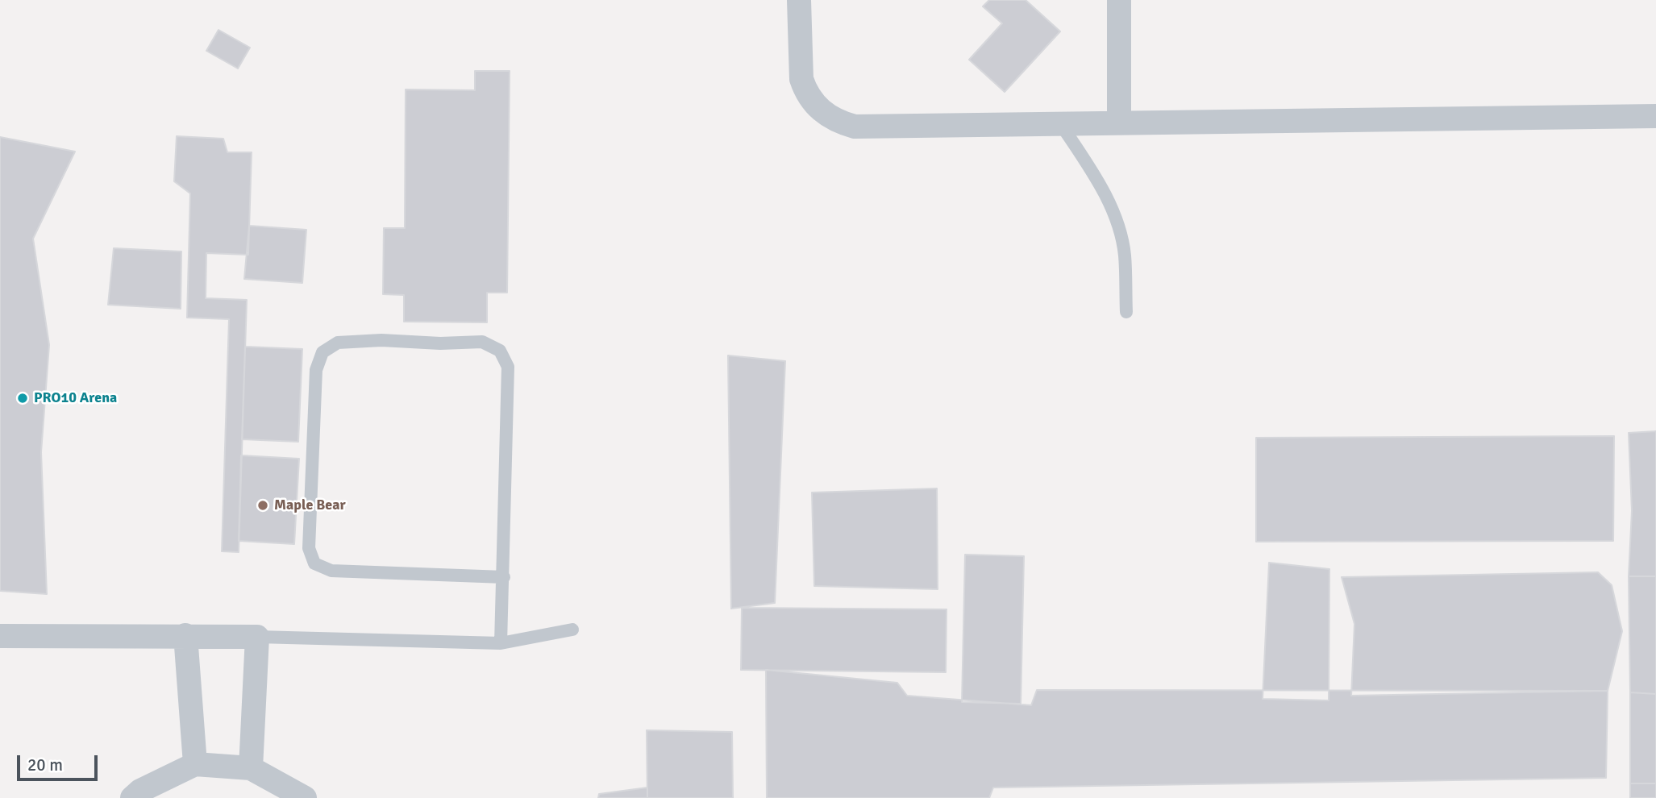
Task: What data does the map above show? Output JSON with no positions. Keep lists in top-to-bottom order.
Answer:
{
  "places": ["PRO10 Arena", "Maple Bear"],
  "scale_bar": "20 m"
}
